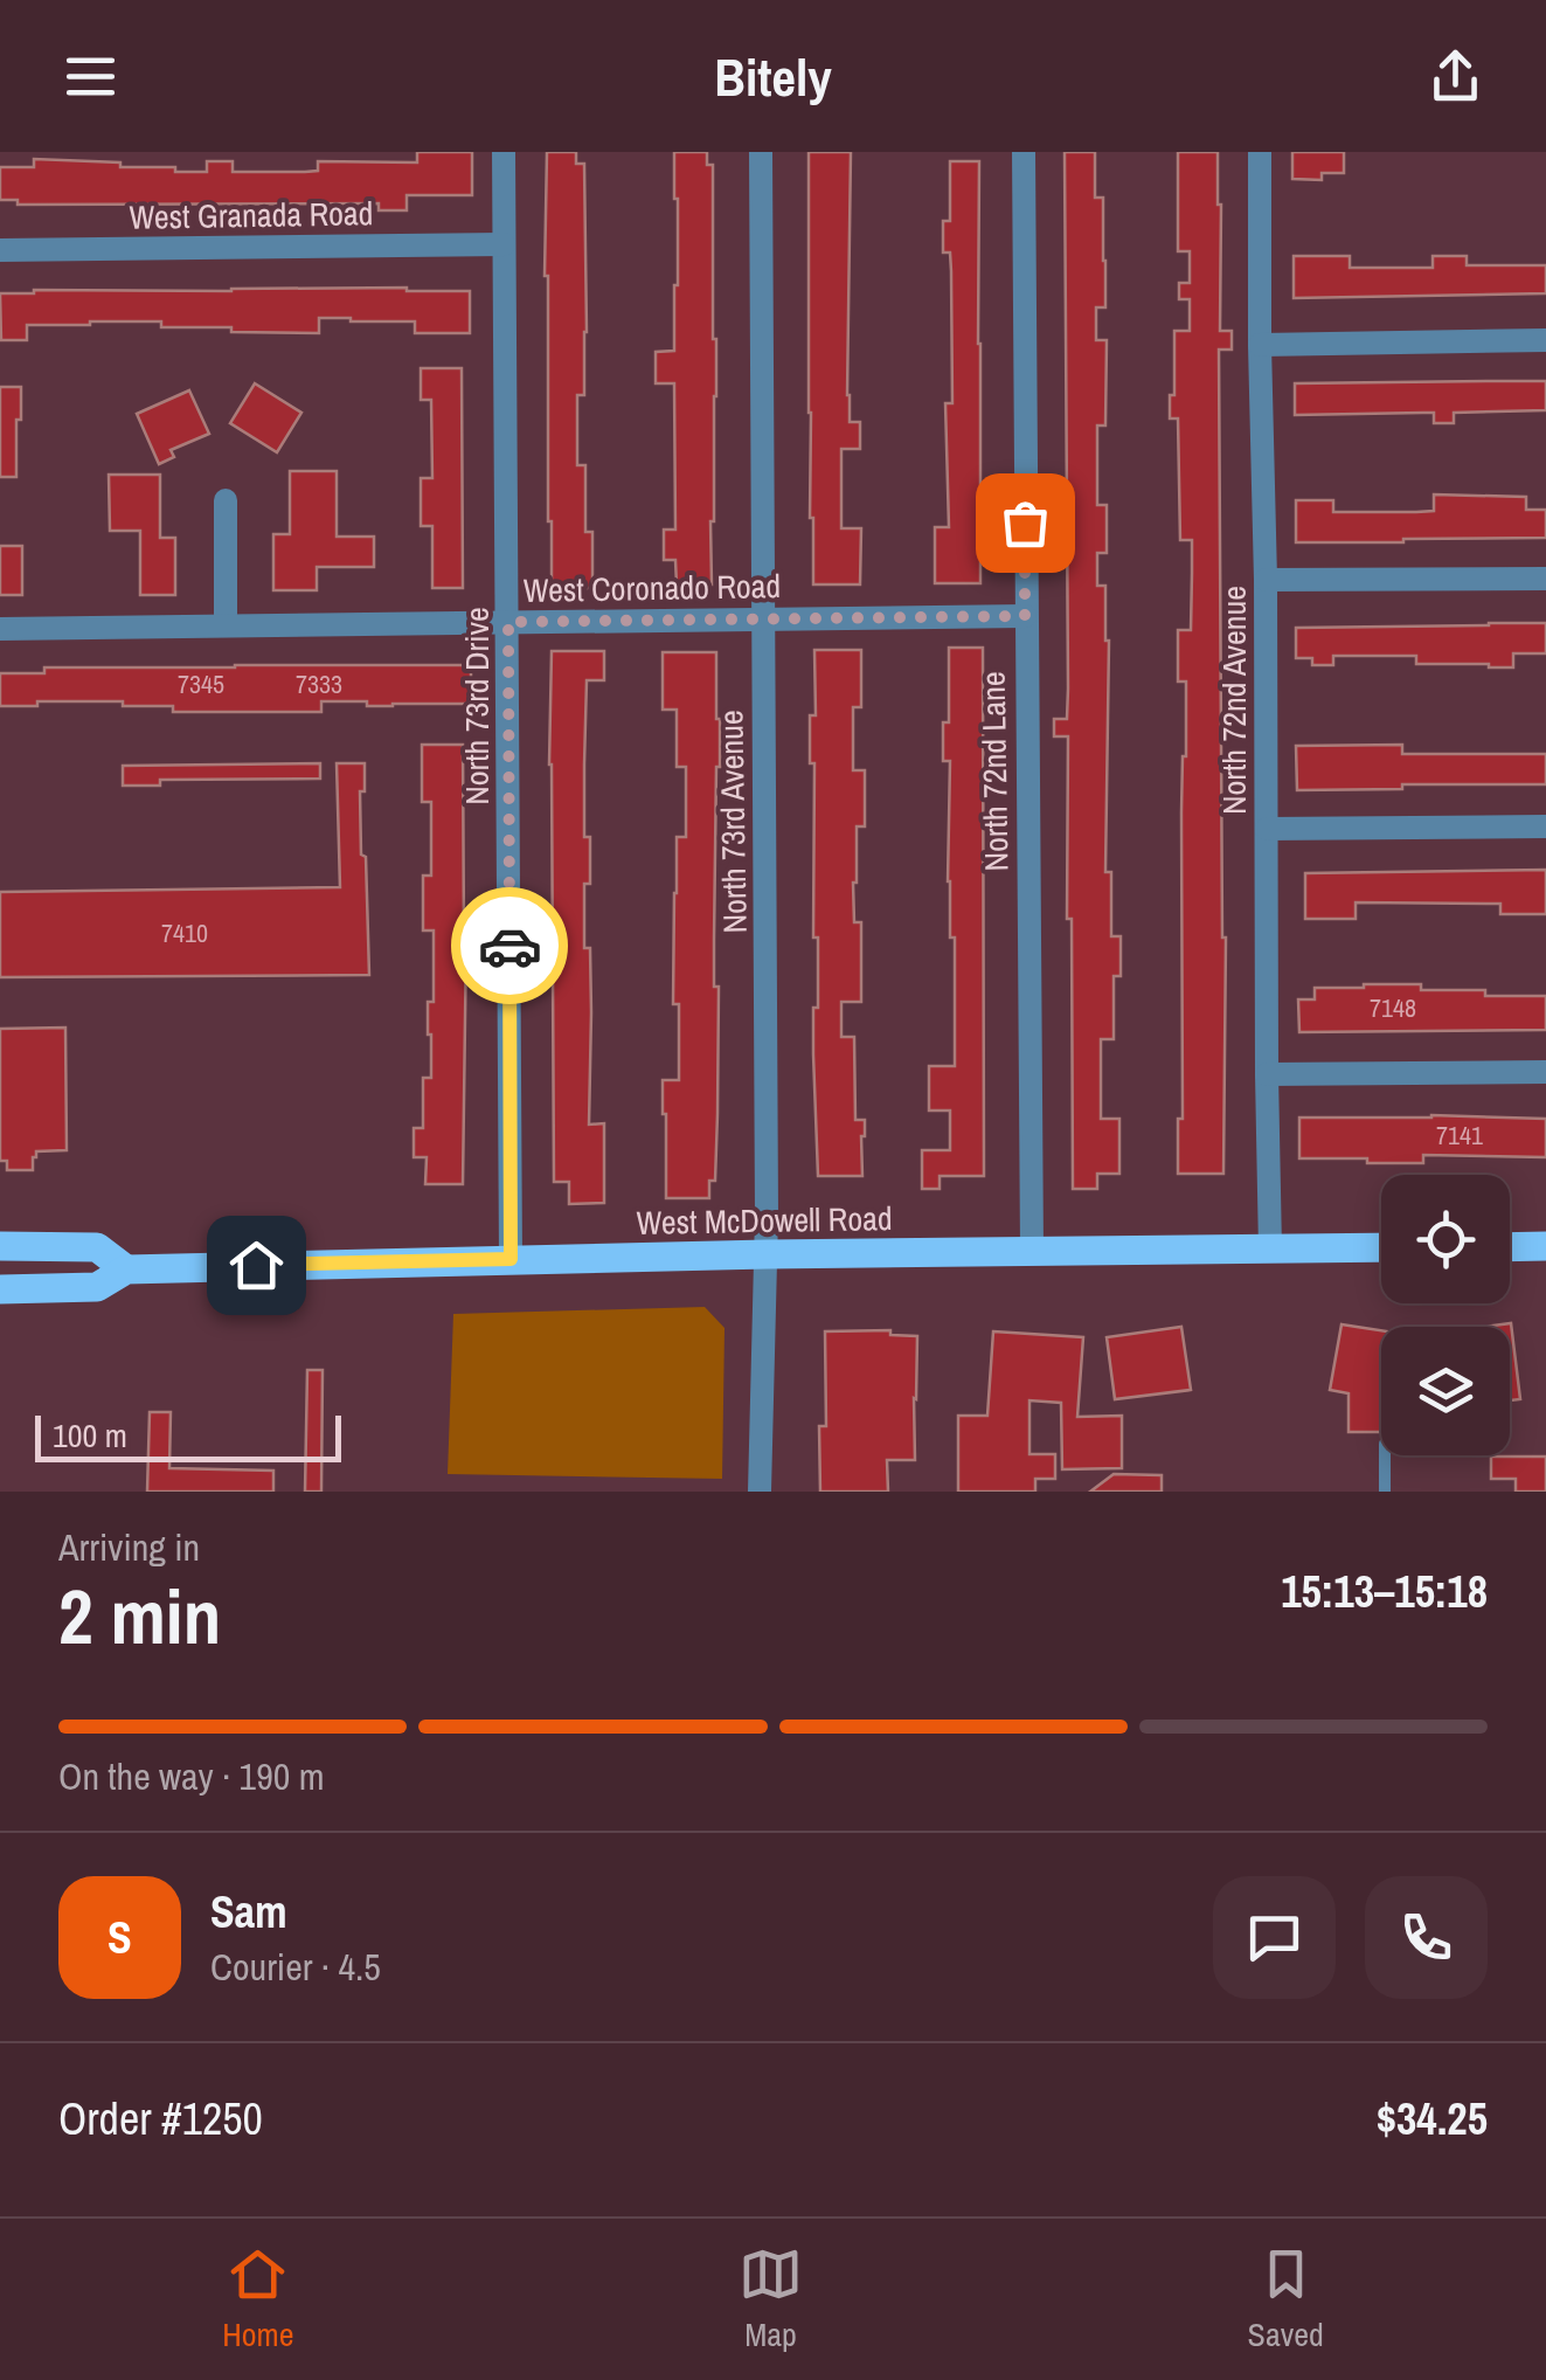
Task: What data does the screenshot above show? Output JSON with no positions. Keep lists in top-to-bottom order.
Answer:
{
  "streets": {
    "main road": ["West McDowell Road"],
    "street": [
      "West Granada Road",
      "West Coronado Road",
      "North 72nd Avenue",
      "North 73rd Drive",
      "North 72nd Lane",
      "North 73rd Avenue"
    ]
  },
  "crossings": [
    ["West Granada Road", "North 73rd Drive"],
    ["West Coronado Road", "North 73rd Drive"],
    ["West Coronado Road", "North 72nd Lane"],
    ["West Coronado Road", "North 73rd Avenue"],
    ["North 72nd Avenue", "West McDowell Road"],
    ["North 73rd Drive", "West McDowell Road"],
    ["North 72nd Lane", "West McDowell Road"],
    ["North 73rd Avenue", "West McDowell Road"]
  ],
  "house_numbers": [
    "7345",
    "7333",
    "7410",
    "7148",
    "7141"
  ],
  "scale_bar": "100 m",
  "page": {
    "header": "Bitely",
    "scale": "100 m",
    "heading": ["2 min", "Arriving in", "15:13–15:18"],
    "panel": [
      "Sam",
      "Courier · 4.5",
      "Order #1250",
      "$34.25"
    ],
    "bar": "On the way · 190 m",
    "round": "S",
    "tabs": ["Home", "Map", "Saved"]
  }
}
